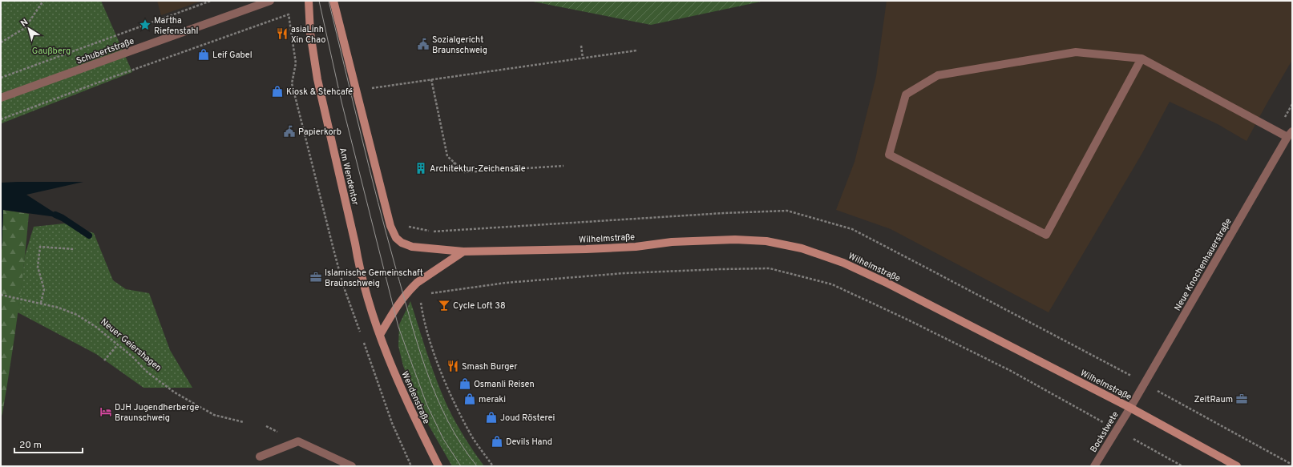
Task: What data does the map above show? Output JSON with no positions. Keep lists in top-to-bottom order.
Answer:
{
  "streets": {
    "main road": ["Am Wendentor", "Wilhelmstraße", "Wendenstraße"],
    "street": ["Schubertstraße", "Neue Knochenhauerstraße", "Bockstwete"],
    "path": ["Neuer Geiershagen"]
  },
  "crossings": [
    ["Am Wendentor", "Wendenstraße"],
    ["Wilhelmstraße", "Neue Knochenhauerstraße"],
    ["Wilhelmstraße", "Bockstwete"],
    ["Neue Knochenhauerstraße", "Bockstwete"]
  ],
  "parks": ["Gaußberg"],
  "places": {
    "place": ["Martha Riefenstahl"],
    "restaurant": ["asiaLinh Xin Chao", "Smash Burger"],
    "public building": ["Sozialgericht Braunschweig", "Papierkorb"],
    "shop": [
      "Leif Gabel",
      "Kiosk & Stehcafé",
      "Osmanli Reisen",
      "meraki",
      "Joud Rösterei",
      "Devils Hand"
    ],
    "building": ["Architektur-Zeichensäle"],
    "office": ["Islamische Gemeinschaft Braunschweig", "ZeitRaum"],
    "bar": ["Cycle Loft 38"],
    "hotel": ["DJH Jugendherberge Braunschweig"]
  },
  "scale_bar": "20 m",
  "north": "top left"
}
